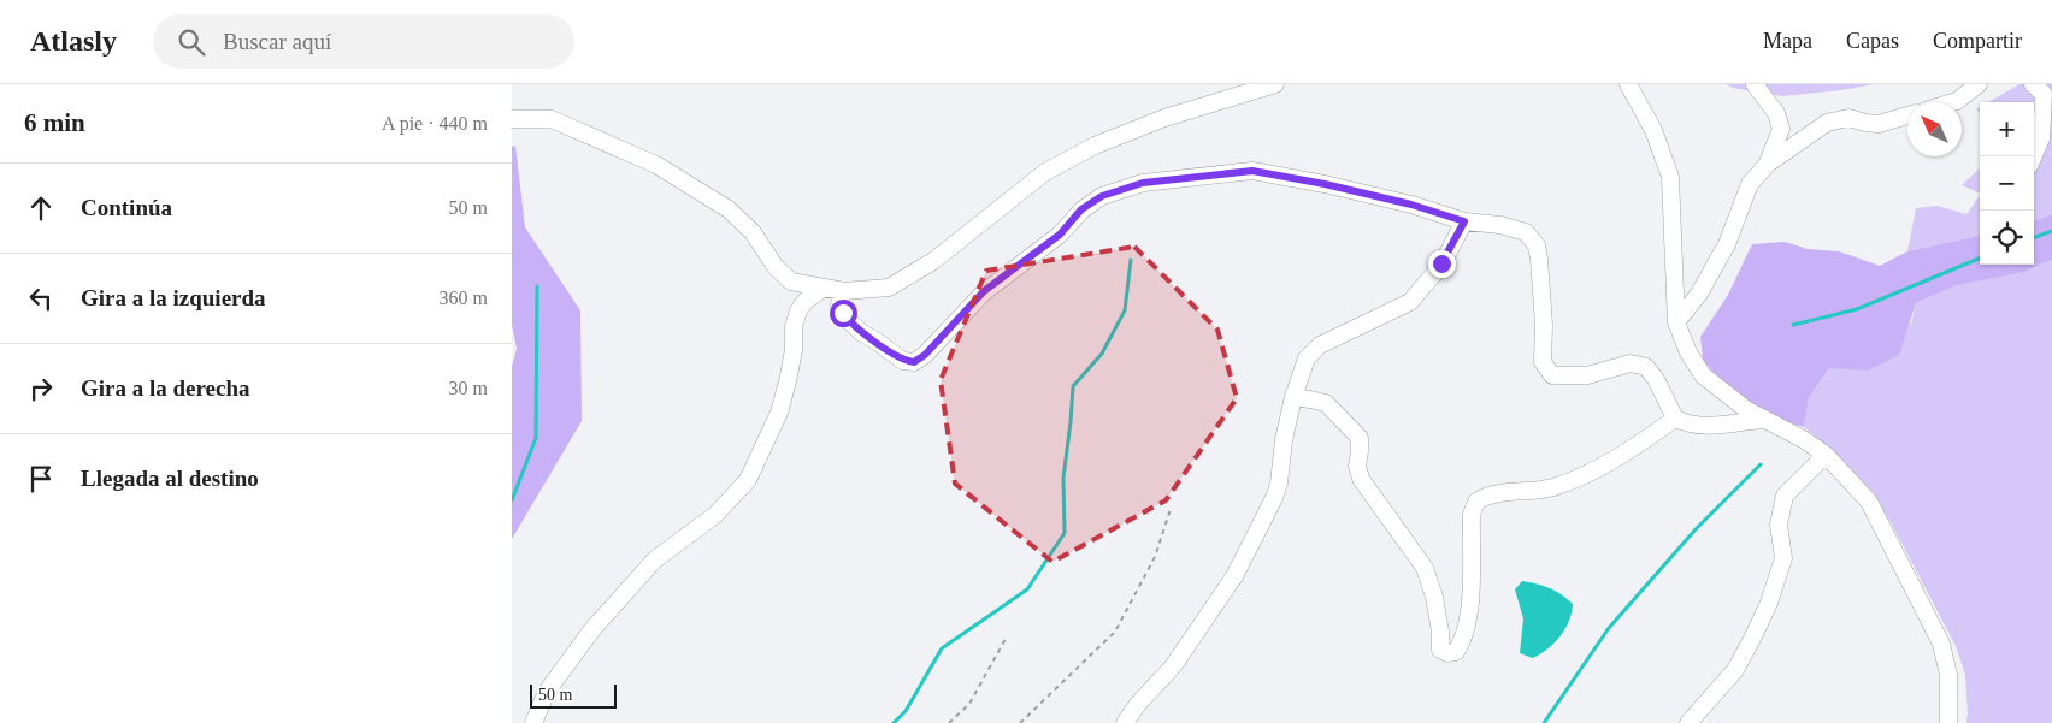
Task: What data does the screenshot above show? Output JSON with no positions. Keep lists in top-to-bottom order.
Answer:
{
  "scale_bar": "50 m",
  "north": "top left",
  "page": {
    "header": "Atlasly",
    "search": "Buscar aquí",
    "nav": ["Mapa", "Capas", "Compartir"],
    "heading": ["6 min", "A pie · 440 m"],
    "map_buttons": ["+", "−"],
    "list": [
      ["Continúa", "50 m"],
      ["Gira a la izquierda", "360 m"],
      ["Gira a la derecha", "30 m"],
      "Llegada al destino"
    ],
    "scale": "50 m"
  }
}
